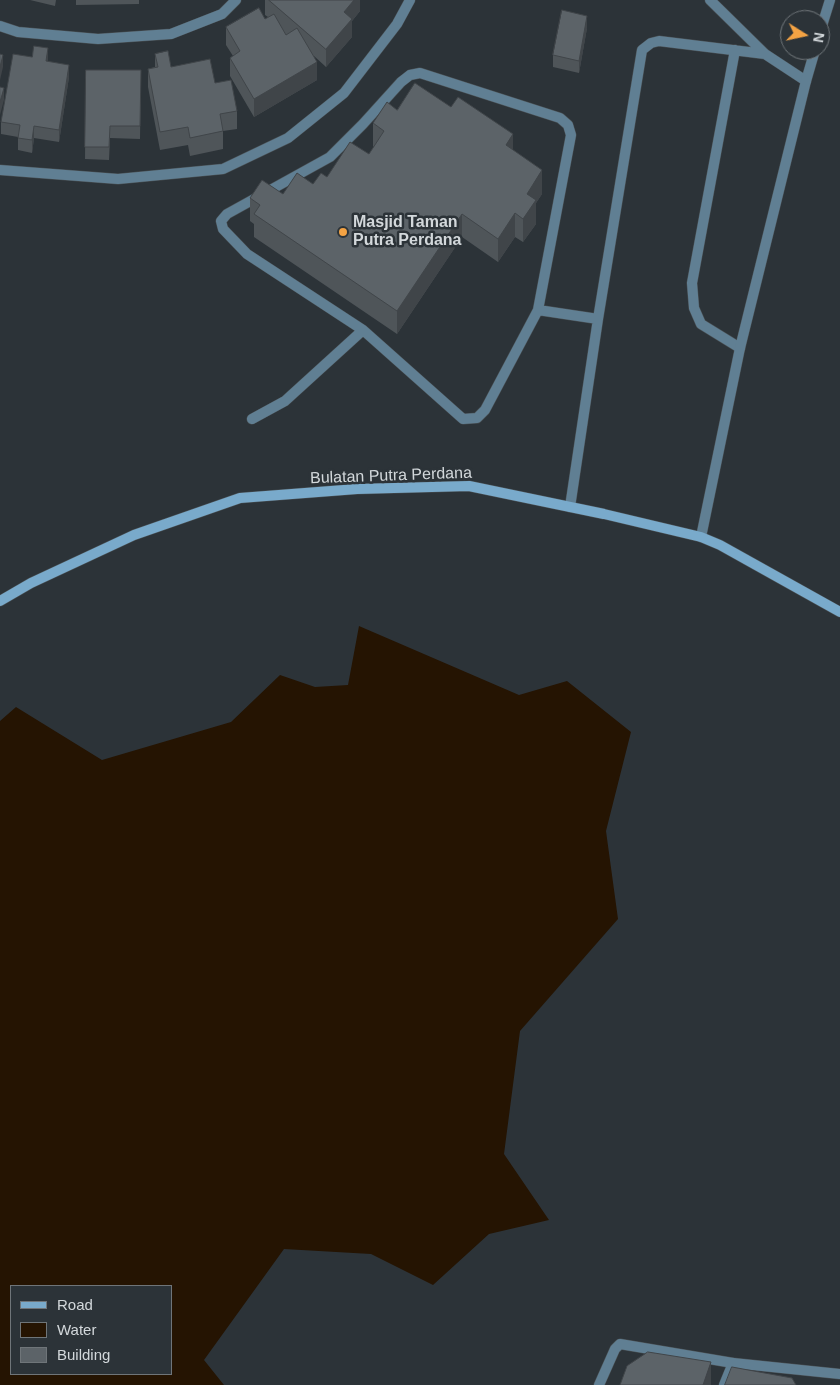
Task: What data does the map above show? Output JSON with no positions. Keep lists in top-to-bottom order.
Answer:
{
  "streets": {
    "street": ["Bulatan Putra Perdana"]
  },
  "places": ["Masjid Taman Putra Perdana"],
  "legend": ["Road", "Water", "Building"],
  "north": "right"
}
